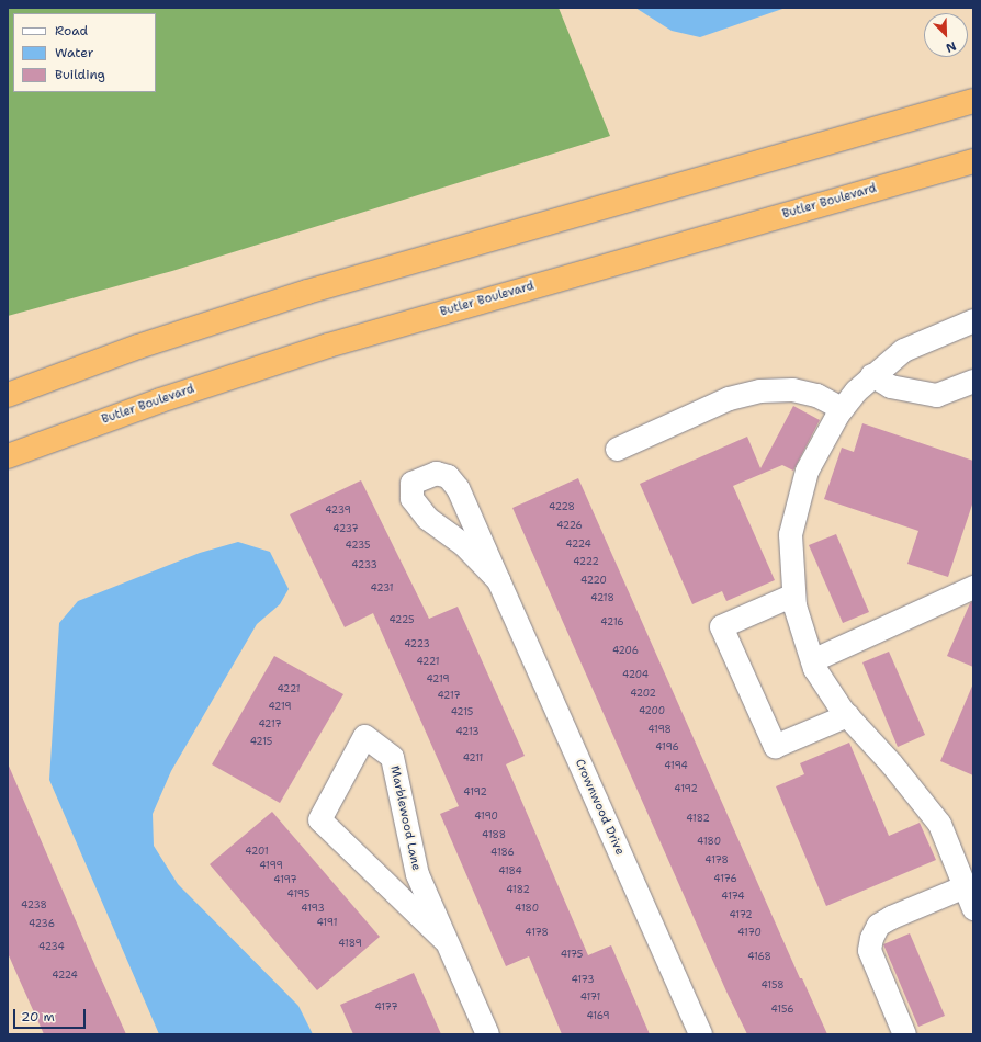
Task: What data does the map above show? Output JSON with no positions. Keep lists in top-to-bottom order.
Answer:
{
  "streets": {
    "highway": ["Butler Boulevard"],
    "street": ["Crownwood Drive", "Marblewood Lane"]
  },
  "house_numbers": [
    "4228",
    "4239",
    "4226",
    "4237",
    "4224",
    "4235",
    "4222",
    "4233",
    "4220",
    "4231",
    "4218",
    "4225",
    "4216",
    "4223",
    "4206",
    "4221",
    "4204",
    "4219",
    "4221",
    "4202",
    "4217",
    "4219",
    "4200",
    "4215",
    "4217",
    "4198",
    "4213",
    "4215",
    "4196",
    "4211",
    "4194",
    "4192",
    "4192",
    "4190",
    "4182",
    "4188",
    "4180",
    "4201",
    "4186",
    "4178",
    "4199",
    "4184",
    "4176",
    "4197",
    "4182",
    "4195",
    "4174",
    "4238",
    "4193",
    "4180",
    "4172",
    "4191",
    "4236",
    "4178",
    "4170",
    "4189",
    "4234",
    "4175",
    "4168",
    "4224",
    "4173",
    "4158",
    "4171",
    "4177",
    "4156",
    "4169"
  ],
  "legend": ["Road", "Water", "Building"],
  "scale_bar": "20 m",
  "north": "bottom right"
}
